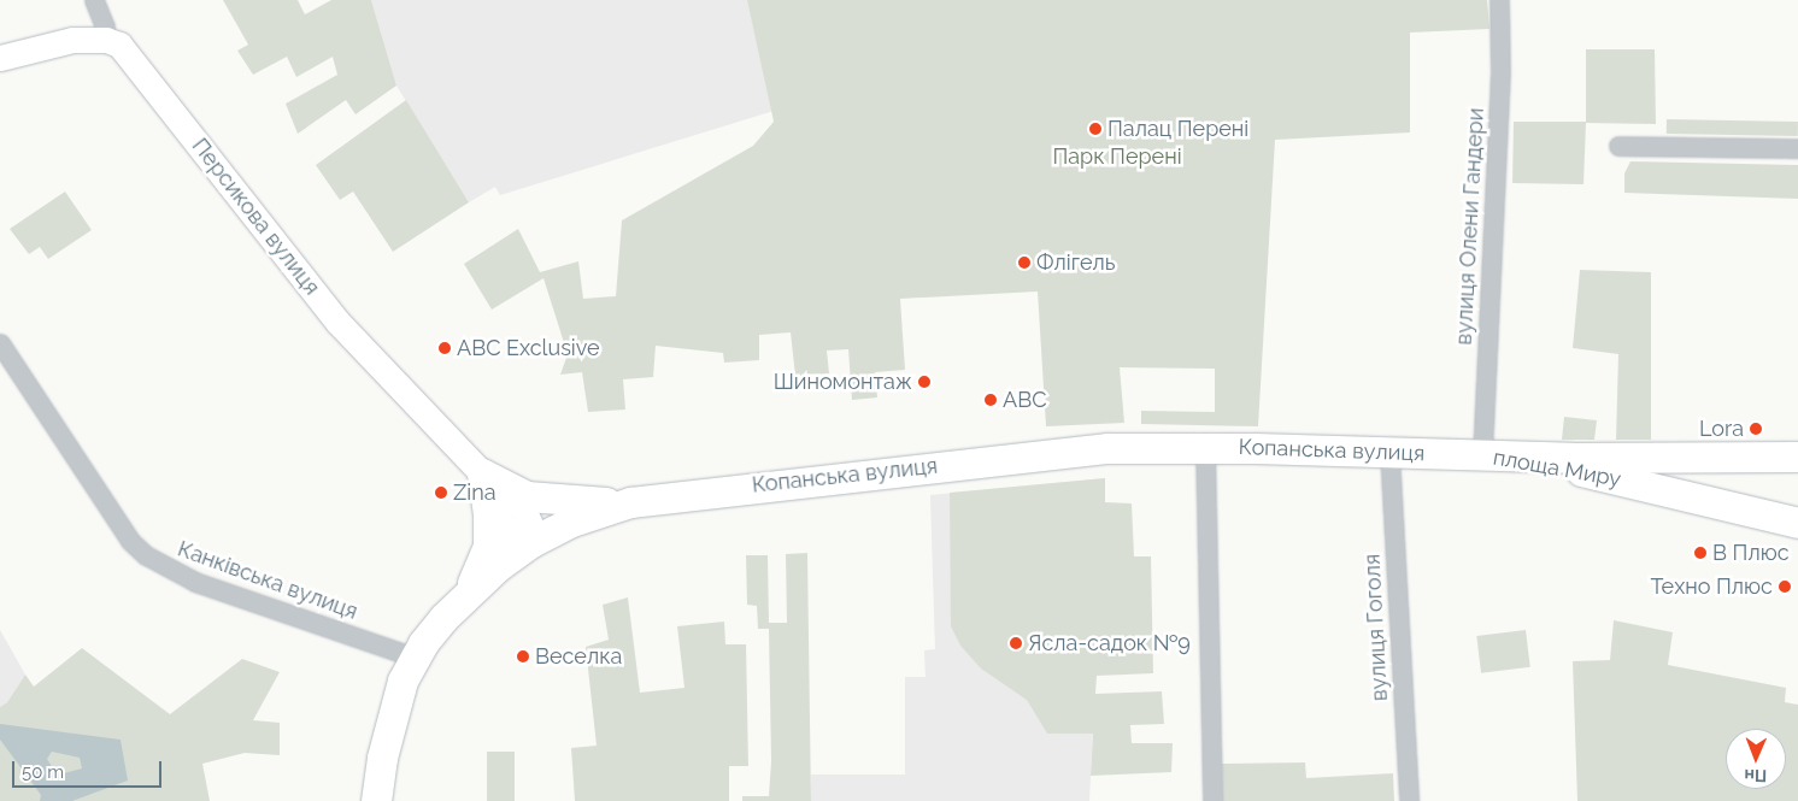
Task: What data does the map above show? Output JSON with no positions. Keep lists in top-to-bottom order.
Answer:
{
  "streets": {
    "highway": ["Копанська вулиця", "площа Миру"],
    "main road": ["Персикова вулиця"],
    "street": ["вулиця Олени Гандери", "Канківська вулиця", "вулиця Гоголя"]
  },
  "crossings": [
    ["Персикова вулиця", "Копанська вулиця"],
    ["вулиця Олени Гандери", "Копанська вулиця"],
    ["вулиця Олени Гандери", "площа Миру"],
    ["Копанська вулиця", "площа Миру"],
    ["Копанська вулиця", "Канківська вулиця"],
    ["Копанська вулиця", "вулиця Гоголя"]
  ],
  "parks": ["Парк Перені"],
  "places": [
    "Палац Перені",
    "Флігель",
    "ABC Exclusive",
    "Шиномонтаж",
    "ABC",
    "Lora",
    "Zina",
    "В Плюс",
    "Техно Плюс",
    "Ясла-садок №9",
    "Веселка"
  ],
  "scale_bar": "50 m",
  "north": "bottom"
}
